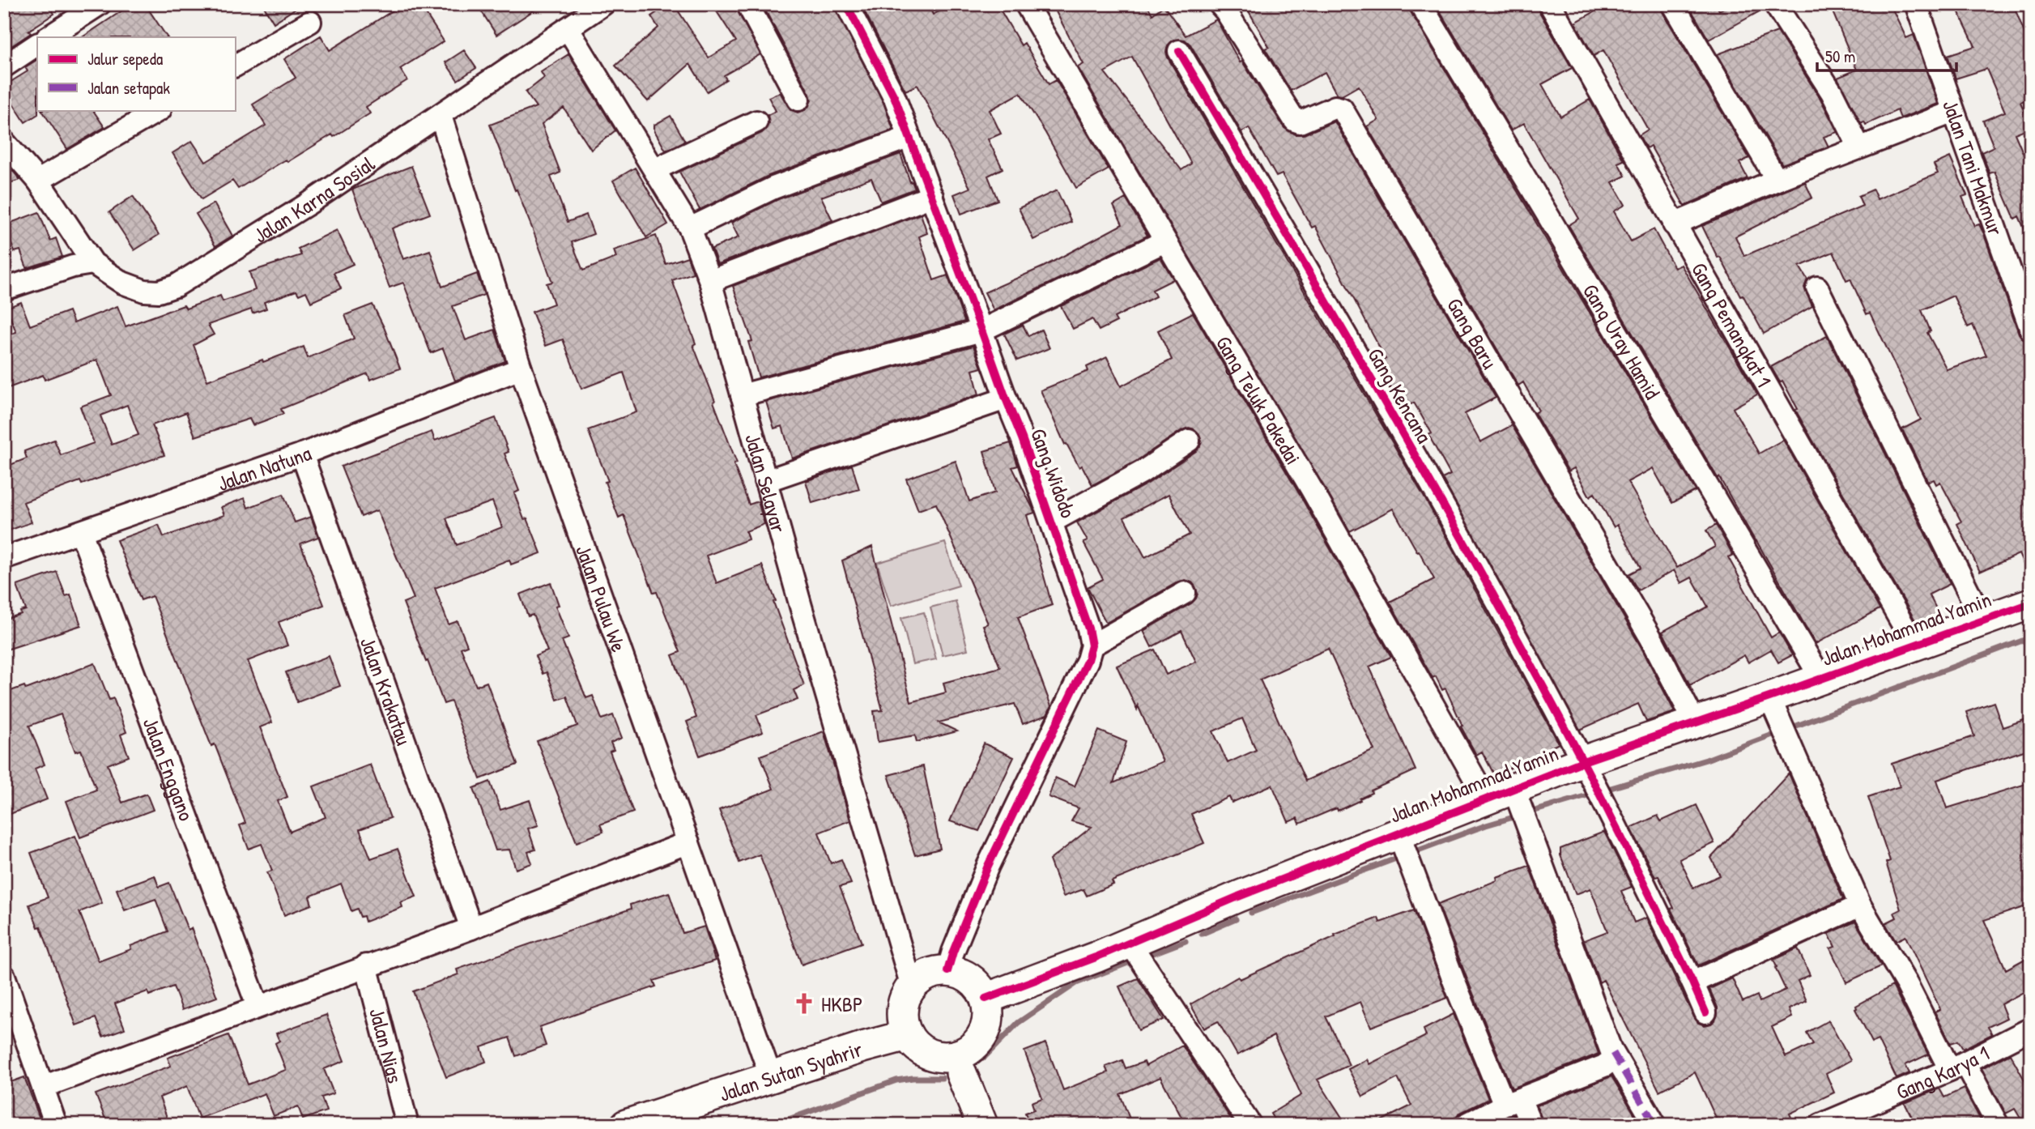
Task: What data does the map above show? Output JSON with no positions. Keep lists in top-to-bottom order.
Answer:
{
  "streets": {
    "street": [
      "Jalan Tani Makmur",
      "Jalan Karna Sosial",
      "Gang Pemangkat 1",
      "Gang Baru",
      "Gang Uray Hamid",
      "Gang Kencana",
      "Gang Teluk Pakedai",
      "Jalan Natuna",
      "Gang Widodo",
      "Jalan Selayar",
      "Jalan Pulau We",
      "Jalan Mohammad Yamin",
      "Jalan Krakatau",
      "Jalan Enggano",
      "Jalan Nias",
      "Jalan Sutan Syahrir",
      "Gang Karya 1"
    ]
  },
  "crossings": [
    ["Jalan Karna Sosial", "Jalan Selayar"],
    ["Jalan Karna Sosial", "Jalan Pulau We"],
    ["Gang Pemangkat 1", "Jalan Mohammad Yamin"],
    ["Gang Baru", "Jalan Mohammad Yamin"],
    ["Gang Uray Hamid", "Jalan Mohammad Yamin"],
    ["Gang Kencana", "Jalan Mohammad Yamin"],
    ["Gang Teluk Pakedai", "Jalan Mohammad Yamin"],
    ["Jalan Natuna", "Jalan Pulau We"],
    ["Jalan Natuna", "Jalan Krakatau"],
    ["Jalan Natuna", "Jalan Enggano"],
    ["Jalan Selayar", "Jalan Mohammad Yamin"],
    ["Jalan Selayar", "Jalan Sutan Syahrir"],
    ["Jalan Pulau We", "Jalan Sutan Syahrir"],
    ["Jalan Mohammad Yamin", "Jalan Sutan Syahrir"]
  ],
  "places": {
    "church": ["HKBP"]
  },
  "legend": ["Jalur sepeda", "Jalan setapak"],
  "scale_bar": "50 m"
}
